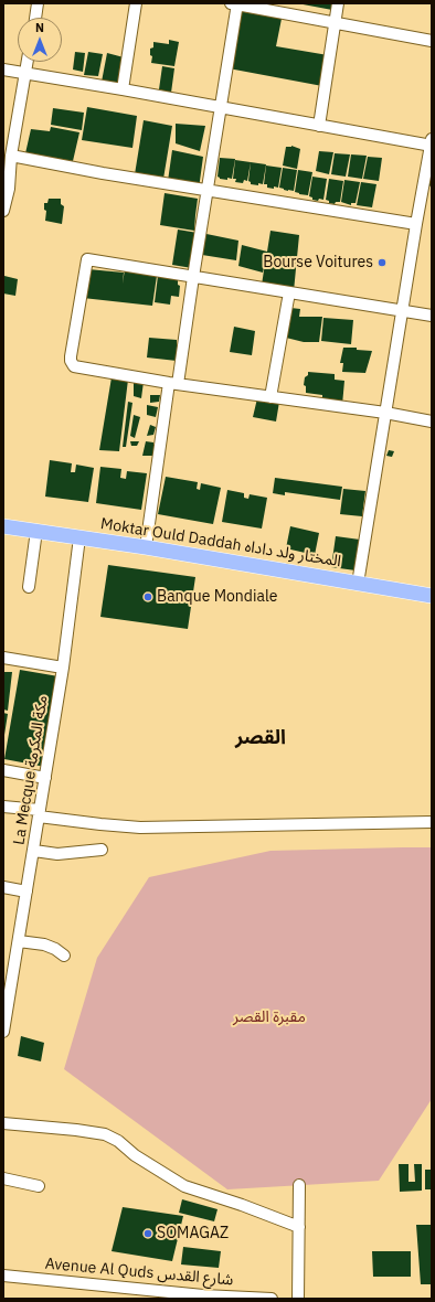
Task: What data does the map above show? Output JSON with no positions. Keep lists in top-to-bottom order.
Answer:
{
  "streets": {
    "main road": ["Moktar Ould Daddah المختار ولد داداه"],
    "street": ["La Mecque مكة المكرمة", "Avenue Al Quds شارع القدس"]
  },
  "crossings": [
    ["Moktar Ould Daddah المختار ولد داداه", "La Mecque مكة المكرمة"]
  ],
  "districts": ["القصر"],
  "parks": ["مقبرة القصر"],
  "places": ["Bourse Voitures", "Banque Mondiale", "SOMAGAZ"],
  "north": "top"
}
